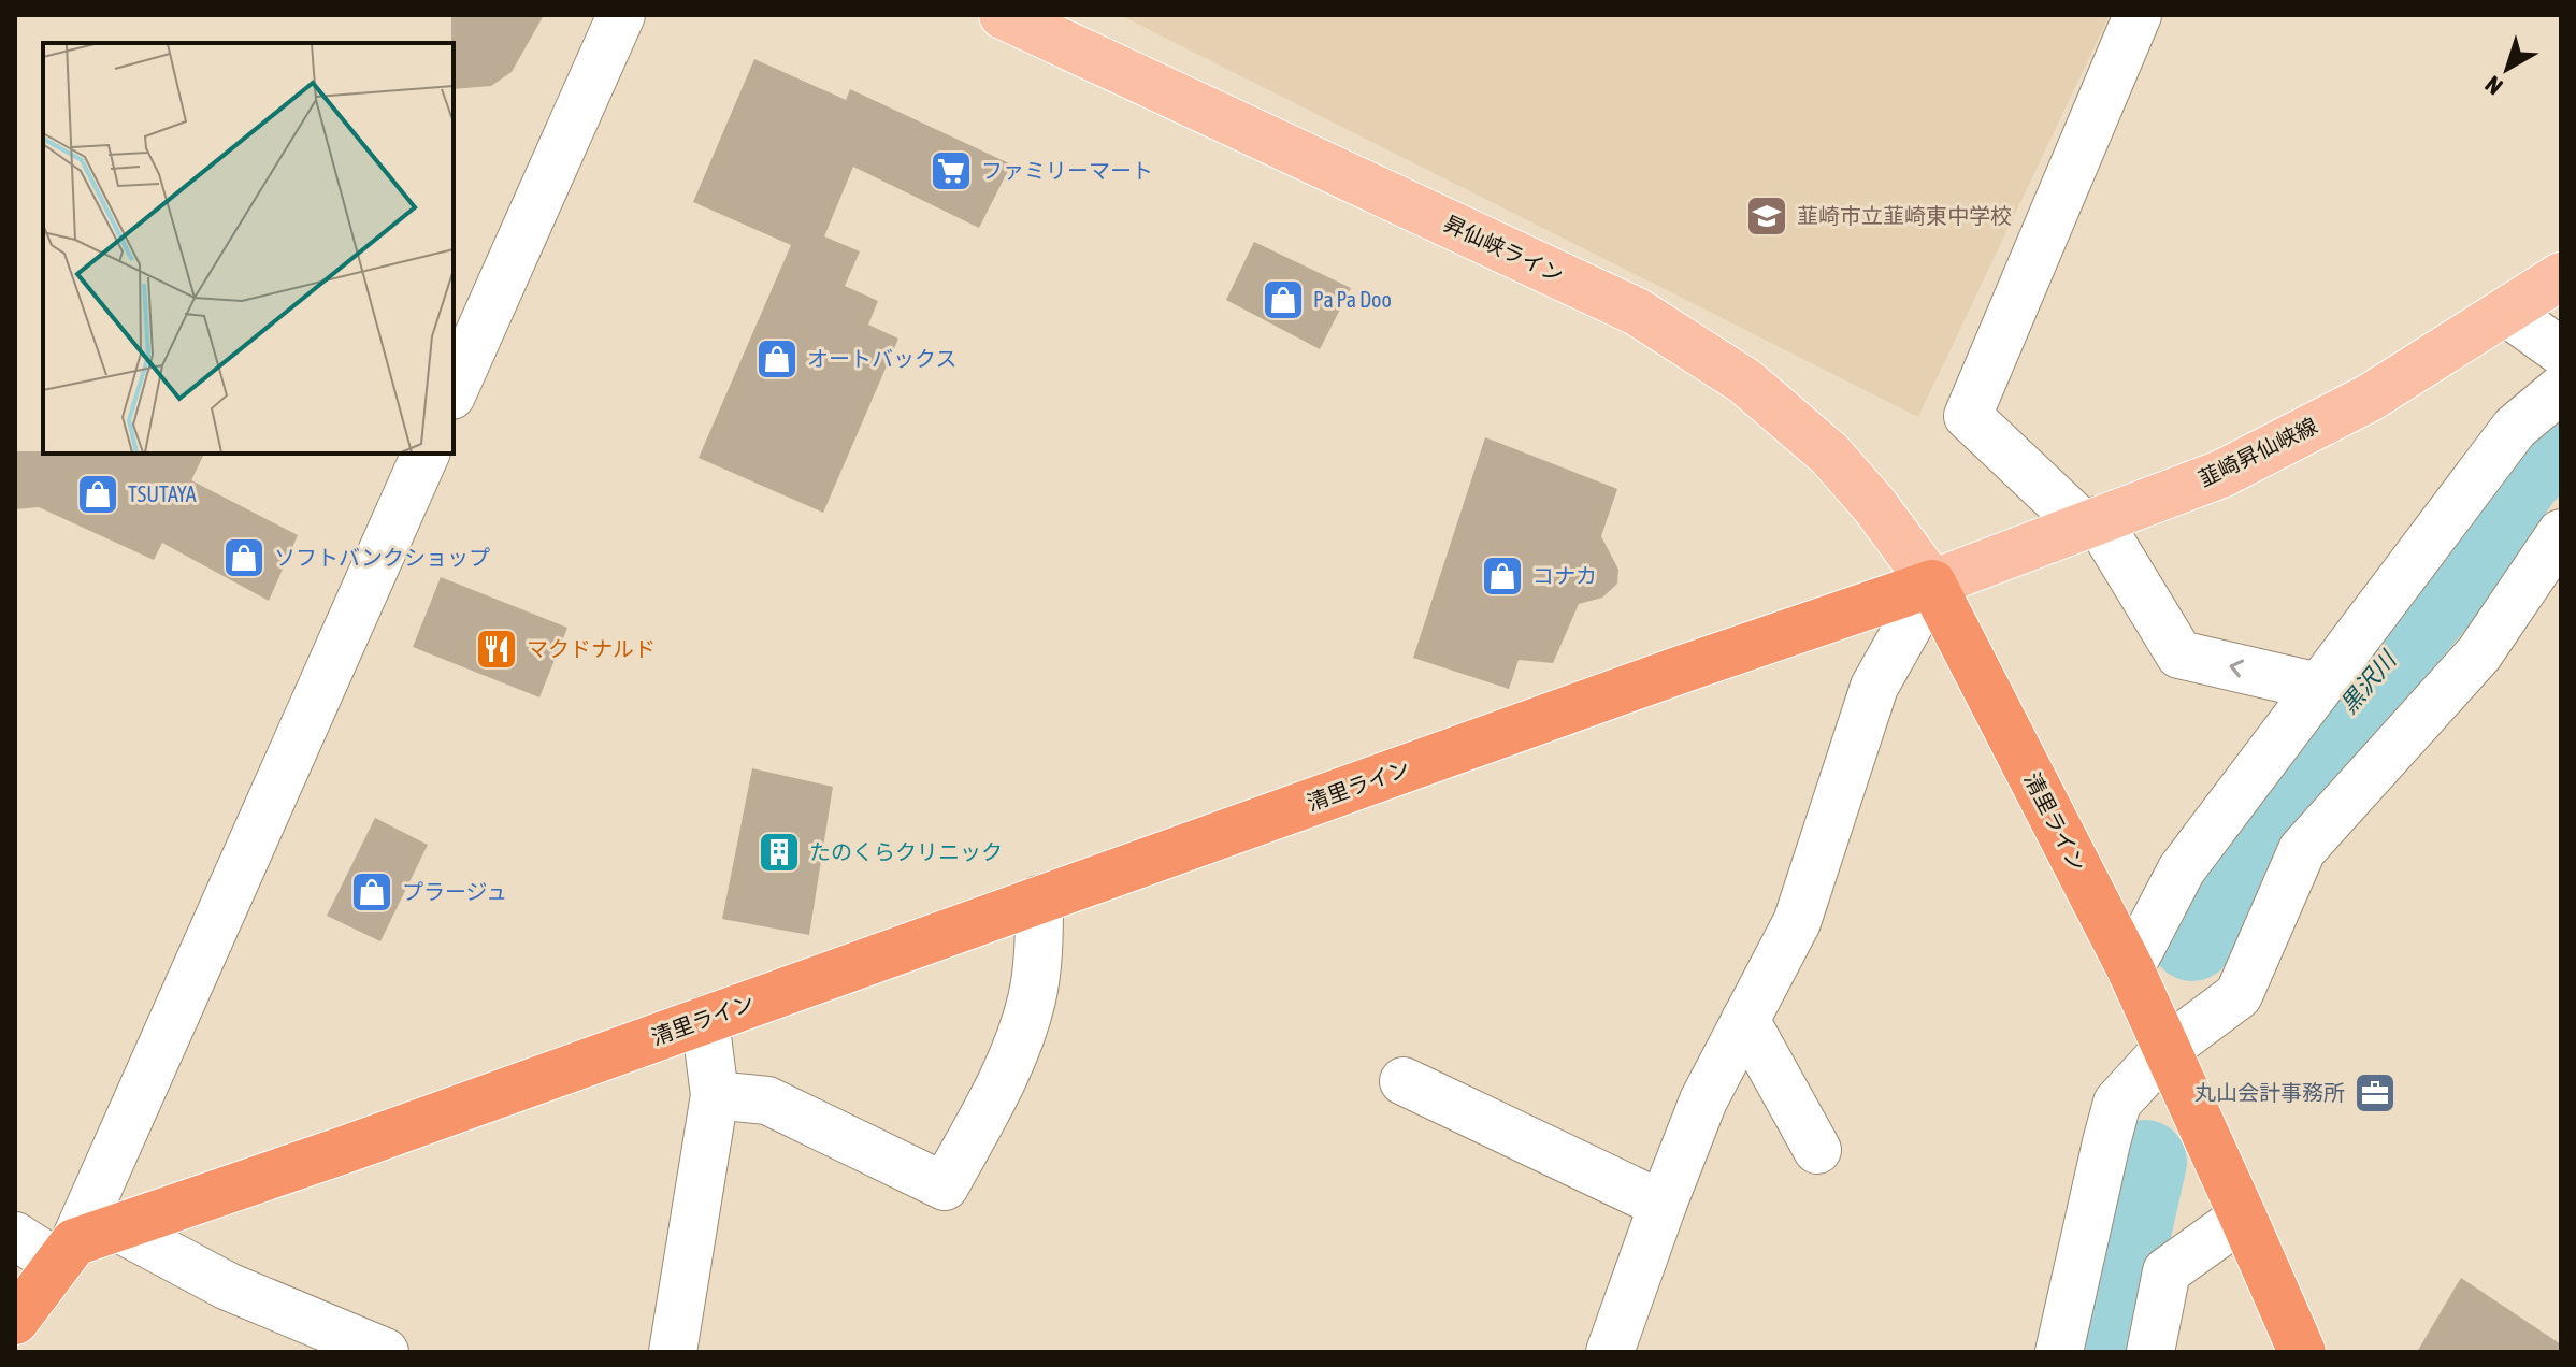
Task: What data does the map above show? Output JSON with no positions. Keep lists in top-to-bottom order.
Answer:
{
  "streets": {
    "highway": ["清里ライン"],
    "main road": ["昇仙峡ライン", "韮崎昇仙峡線"]
  },
  "crossings": [
    ["昇仙峡ライン", "韮崎昇仙峡線"],
    ["昇仙峡ライン", "清里ライン"],
    ["韮崎昇仙峡線", "清里ライン"]
  ],
  "water": ["黒沢川"],
  "places": {
    "supermarket": ["ファミリーマート"],
    "school or university": ["韮崎市立韮崎東中学校"],
    "shop": [
      "Pa Pa Doo",
      "オートバックス",
      "TSUTAYA",
      "ソフトバンクショップ",
      "コナカ",
      "プラージュ"
    ],
    "restaurant": ["マクドナルド"],
    "building": ["たのくらクリニック"],
    "office": ["丸山会計事務所"]
  },
  "north": "bottom left"
}
